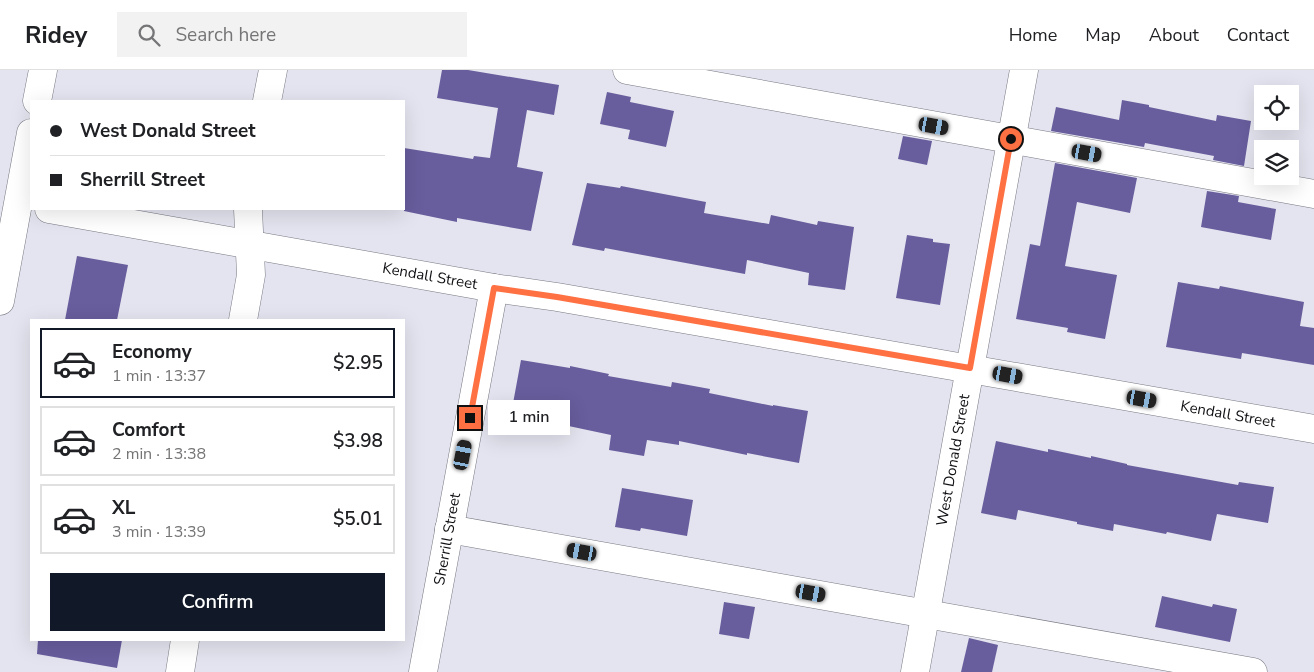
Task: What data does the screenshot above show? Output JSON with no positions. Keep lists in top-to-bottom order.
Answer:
{
  "streets": {
    "street": ["Kendall Street", "West Donald Street", "Sherrill Street"]
  },
  "crossings": [
    ["Kendall Street", "West Donald Street"],
    ["Kendall Street", "Sherrill Street"]
  ],
  "page": {
    "header": "Ridey",
    "search": "Search here",
    "nav": [
      "Home",
      "Map",
      "About",
      "Contact"
    ],
    "banner": ["West Donald Street", "Sherrill Street"],
    "list": [
      {
        "name": "Economy",
        "note": "1 min · 13:37",
        "value": "$2.95"
      },
      {
        "name": "Comfort",
        "note": "2 min · 13:38",
        "value": "$3.98"
      },
      {
        "name": "XL",
        "note": "3 min · 13:39",
        "value": "$5.01"
      }
    ],
    "bubble": "1 min",
    "buttons": "Confirm"
  }
}
